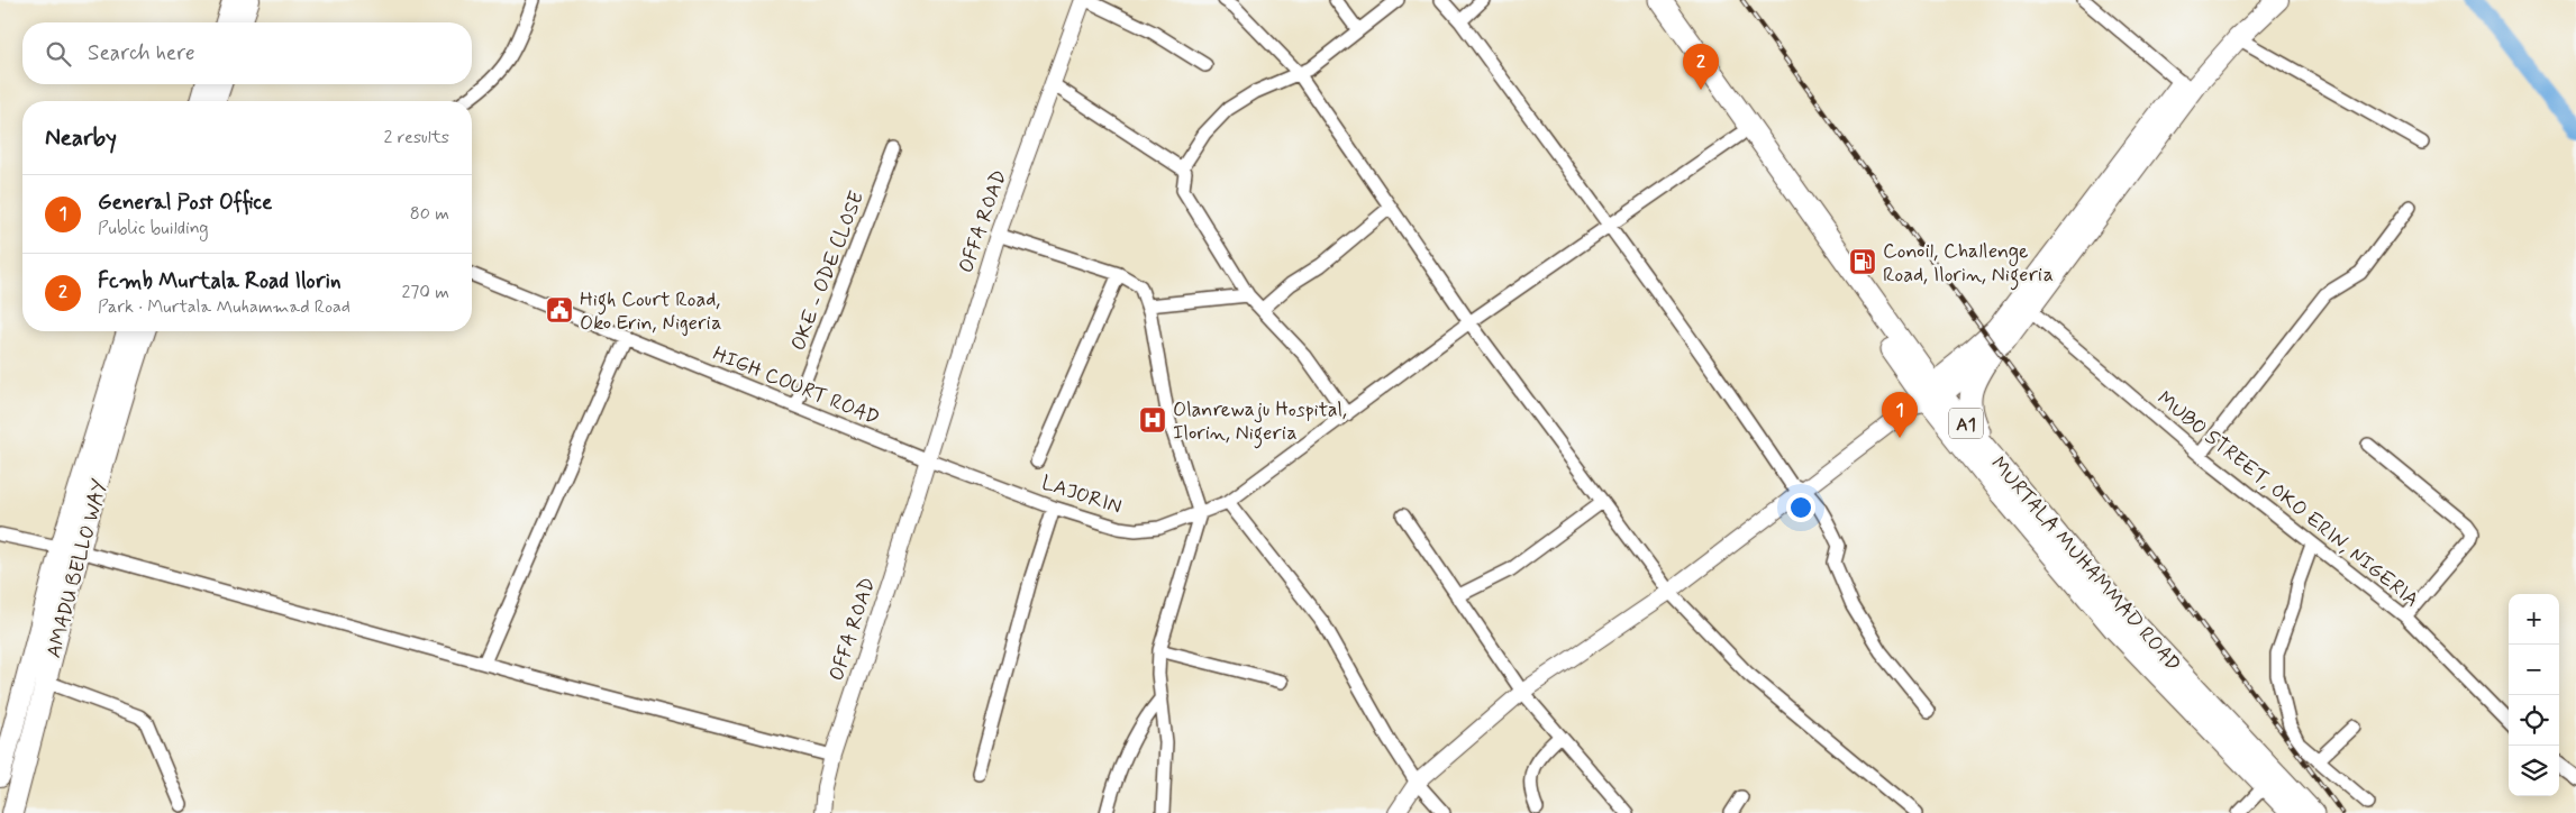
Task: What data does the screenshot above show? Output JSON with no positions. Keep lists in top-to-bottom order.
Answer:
{
  "streets": {
    "highway": ["A1", "MURTALA MUHAMMAD ROAD"],
    "main road": ["AMADU BELLO WAY"],
    "street": [
      "OFFA ROAD",
      "OKE - ODE CLOSE",
      "HIGH COURT ROAD",
      "LAJORIN",
      "MUBO STREET, OKO ERIN, NIGERIA"
    ]
  },
  "crossings": [
    ["OFFA ROAD", "HIGH COURT ROAD"],
    ["OFFA ROAD", "LAJORIN"],
    ["OKE - ODE CLOSE", "HIGH COURT ROAD"],
    ["HIGH COURT ROAD", "LAJORIN"],
    ["LAJORIN", "MURTALA MUHAMMAD ROAD"]
  ],
  "places": {
    "fuel station": ["Conoil, Challenge Road, Ilorin, Nigeria"],
    "public building": ["High Court Road, Oko Erin, Nigeria"],
    "hospital": ["Olanrewaju Hospital, Ilorin, Nigeria"]
  },
  "page": {
    "search": "Search here",
    "pins": ["2", "1"],
    "heading": ["Nearby", "2 results"],
    "list": [
      {
        "mark": "1",
        "name": "General Post Office",
        "note": "Public building",
        "value": "80 m"
      },
      {
        "mark": "2",
        "name": "Fcmb Murtala Road Ilorin",
        "note": "Park · Murtala Muhammad Road",
        "value": "270 m"
      }
    ],
    "map_buttons": ["+", "−"]
  }
}
